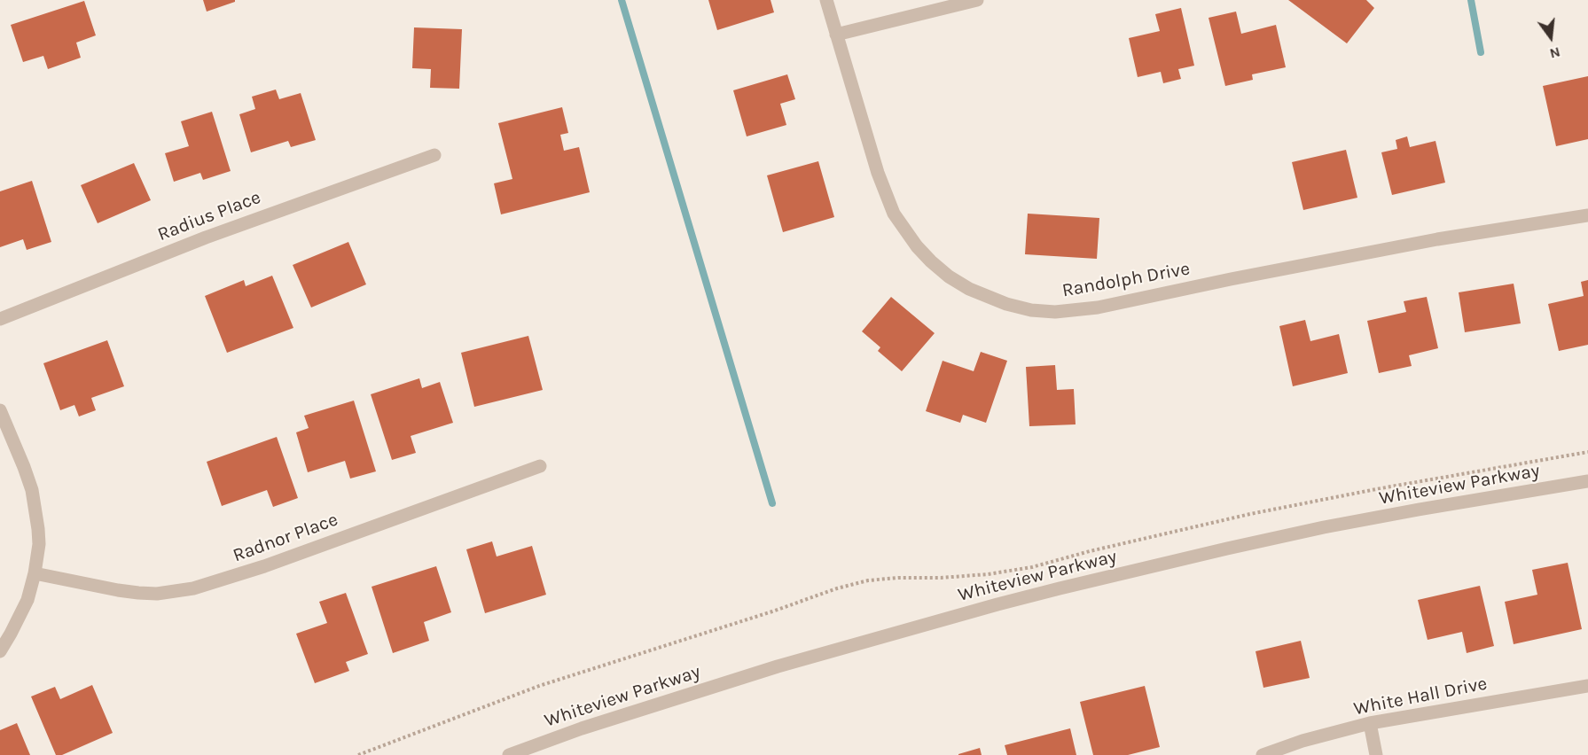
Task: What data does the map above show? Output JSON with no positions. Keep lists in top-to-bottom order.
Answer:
{
  "streets": {
    "street": [
      "Radius Place",
      "Randolph Drive",
      "Whiteview Parkway",
      "Radnor Place",
      "White Hall Drive"
    ]
  },
  "north": "bottom"
}
